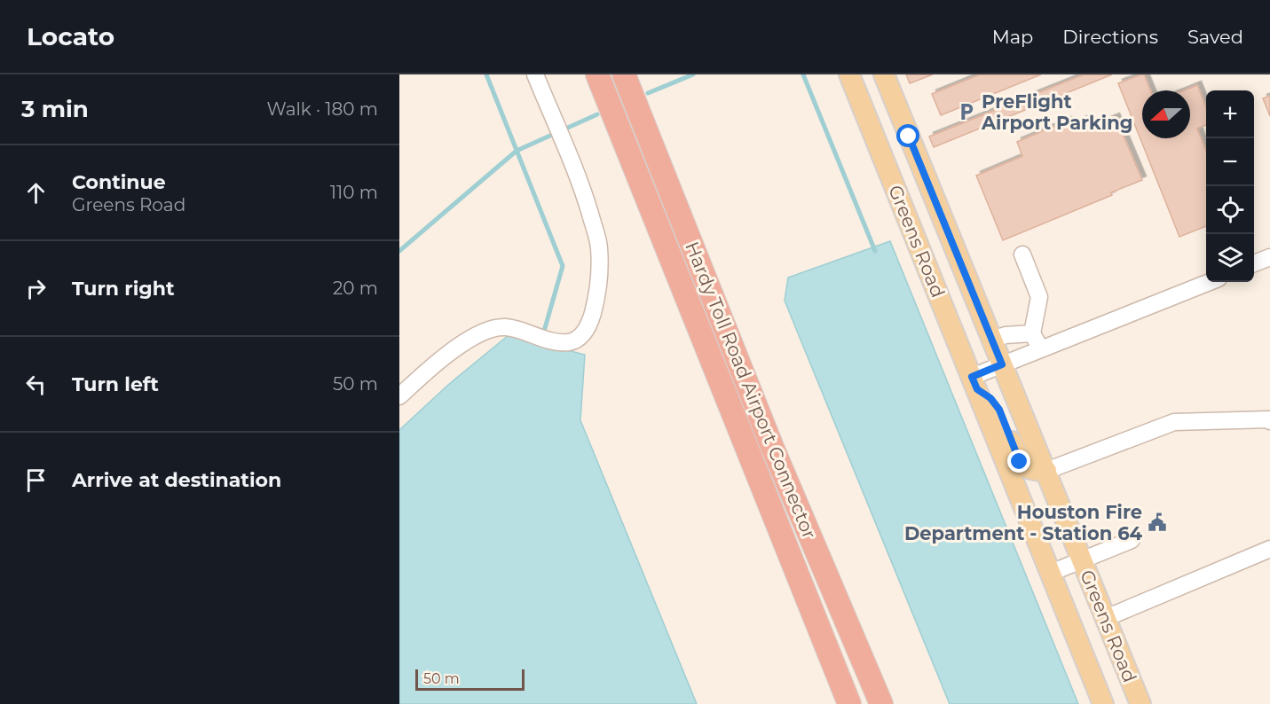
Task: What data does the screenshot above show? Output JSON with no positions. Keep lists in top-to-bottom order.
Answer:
{
  "streets": {
    "highway": ["Hardy Toll Road Airport Connector"],
    "main road": ["Greens Road"]
  },
  "places": {
    "parking": ["PreFlight Airport Parking"],
    "public building": ["Houston Fire Department - Station 64"]
  },
  "scale_bar": "50 m",
  "north": "left",
  "page": {
    "header": "Locato",
    "nav": ["Map", "Directions", "Saved"],
    "heading": ["3 min", "Walk · 180 m"],
    "map_buttons": ["+", "−"],
    "list": [
      ["Continue", "Greens Road", "110 m"],
      ["Turn right", "20 m"],
      ["Turn left", "50 m"],
      "Arrive at destination"
    ],
    "scale": "50 m"
  }
}
